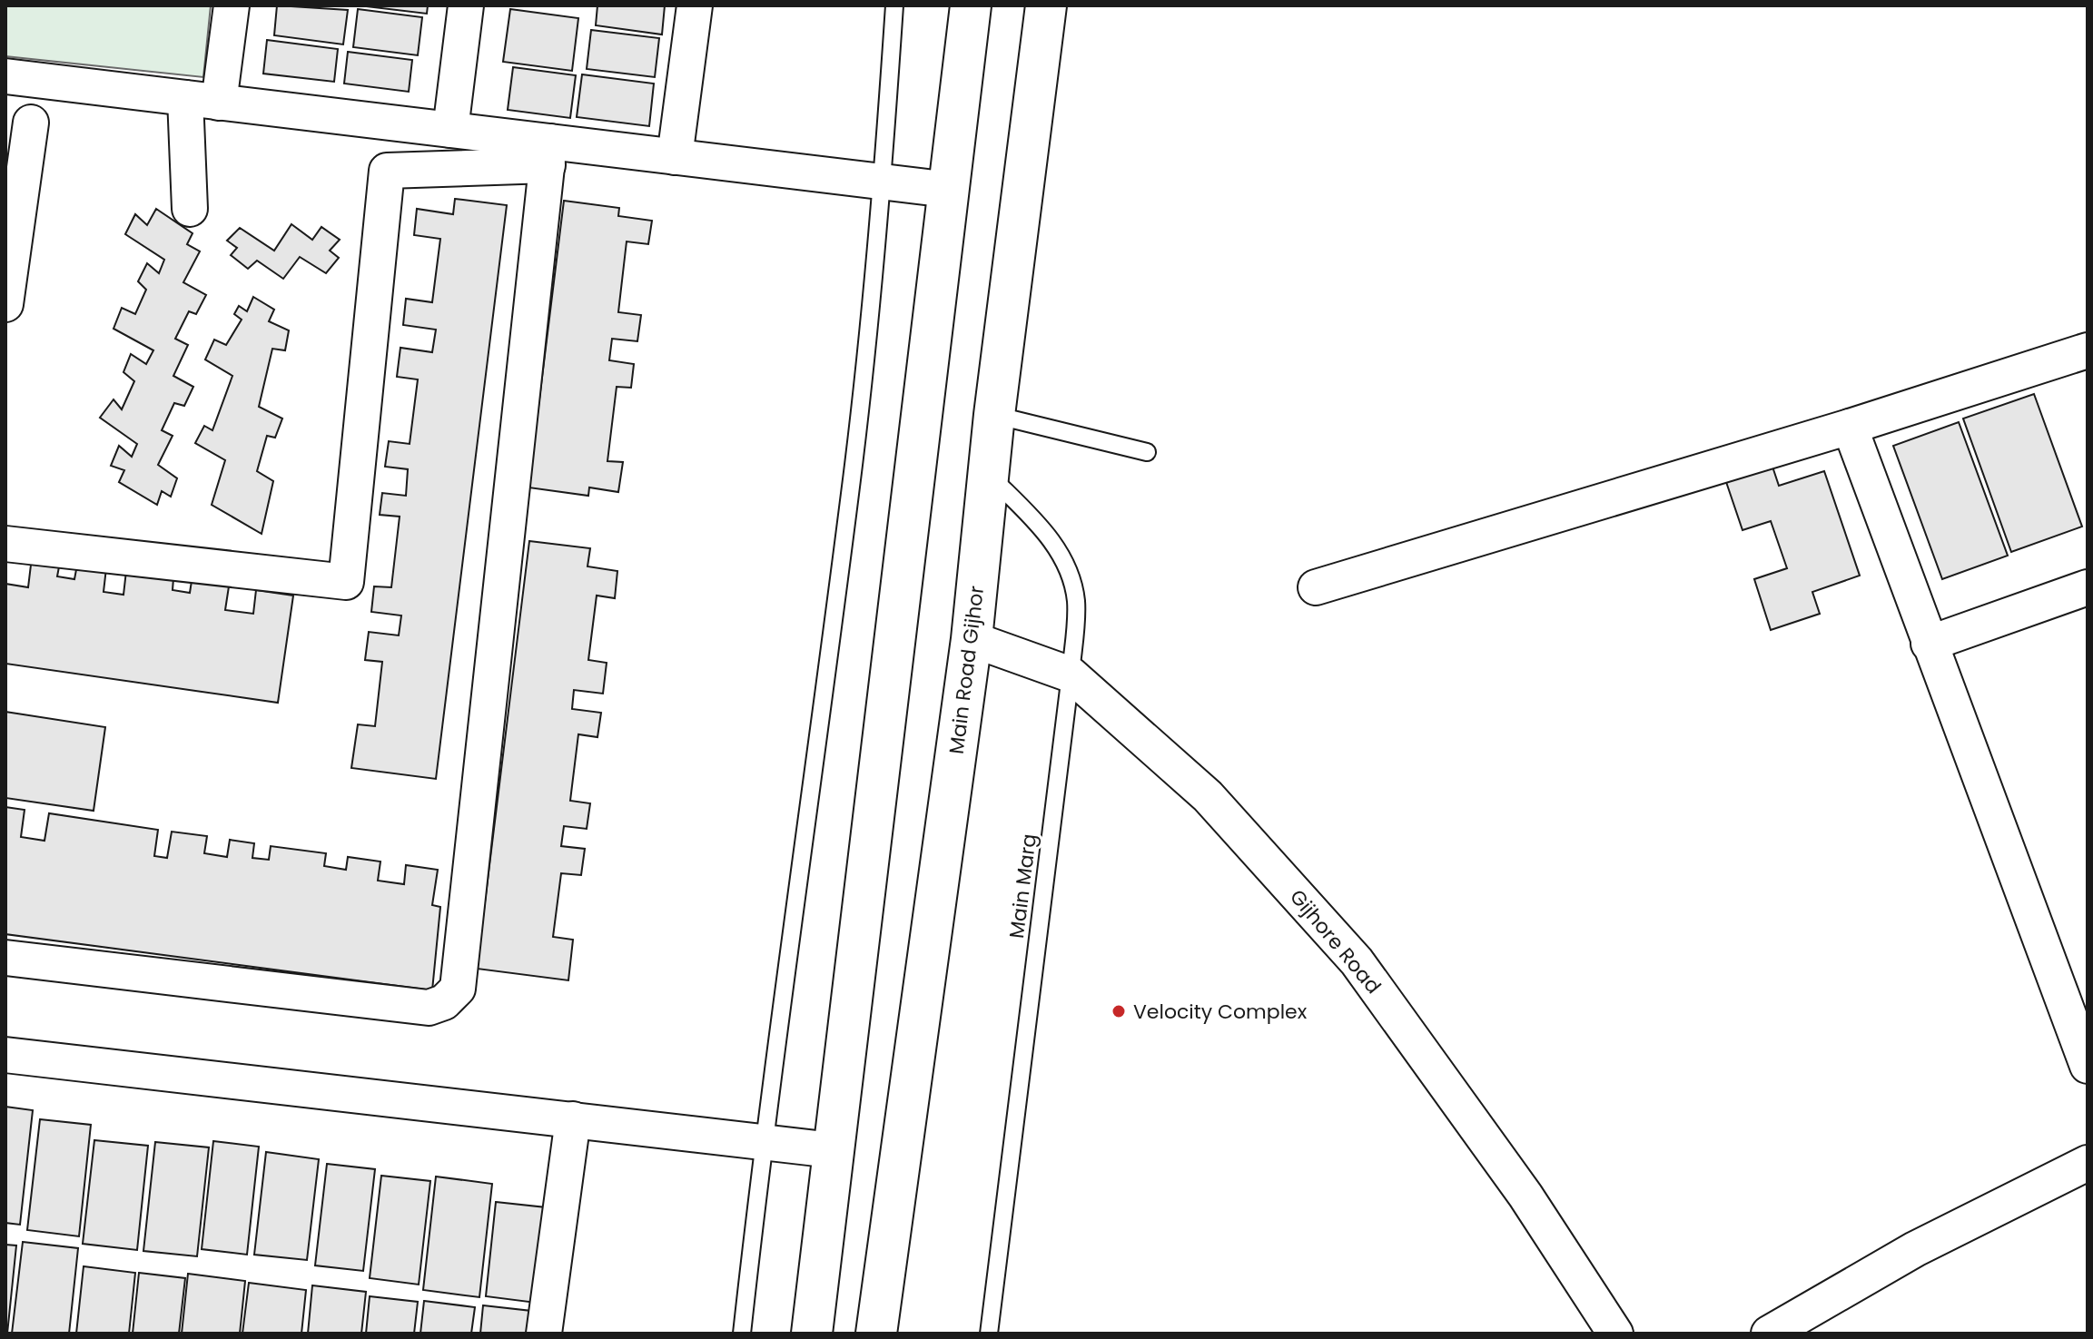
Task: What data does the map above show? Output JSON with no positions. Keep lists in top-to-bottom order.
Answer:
{
  "streets": {
    "street": ["Main Road Gijhor", "Gijhore Road"],
    "lane": ["Main Marg"]
  },
  "crossings": [
    ["Main Road Gijhor", "Main Marg"],
    ["Main Road Gijhor", "Gijhore Road"],
    ["Main Marg", "Gijhore Road"]
  ],
  "places": ["Velocity Complex"]
}
